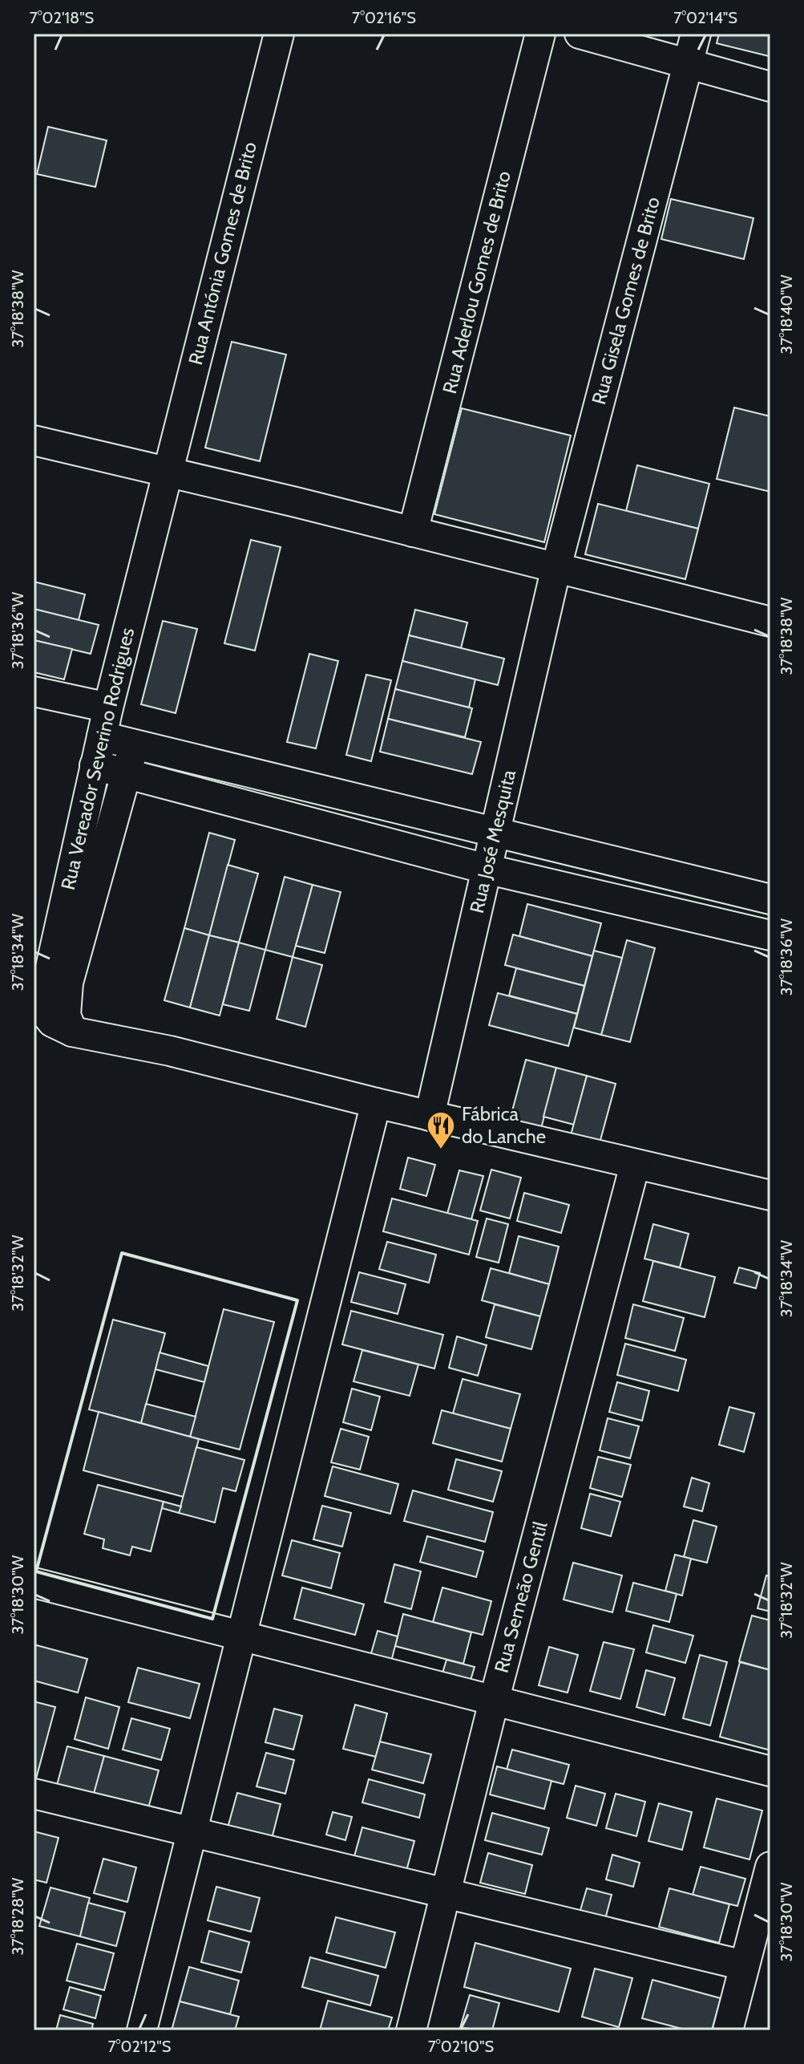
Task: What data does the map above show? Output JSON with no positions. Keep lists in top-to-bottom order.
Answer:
{
  "streets": {
    "street": [
      "Rua Antónia Gomes de Brito",
      "Rua Aderlou Gomes de Brito",
      "Rua Gisela Gomes de Brito",
      "Rua Vereador Severino Rodrigues",
      "Rua José Mesquita",
      "Rua Semeão Gentil"
    ]
  },
  "crossings": [
    ["Rua Antónia Gomes de Brito", "Rua Vereador Severino Rodrigues"],
    ["Rua Gisela Gomes de Brito", "Rua José Mesquita"],
    ["Rua Vereador Severino Rodrigues", "Rua José Mesquita"],
    ["Rua Vereador Severino Rodrigues", "Rua Semeão Gentil"]
  ],
  "places": {
    "restaurant": ["Fábrica do Lanche"]
  },
  "coordinates": [
    "7°02'18\"S",
    "7°02'16\"S",
    "7°02'14\"S",
    "37°18'38\"W",
    "37°18'40\"W",
    "37°18'36\"W",
    "37°18'34\"W",
    "37°18'32\"W",
    "37°18'30\"W",
    "37°18'28\"W",
    "7°02'12\"S",
    "7°02'10\"S"
  ]
}
